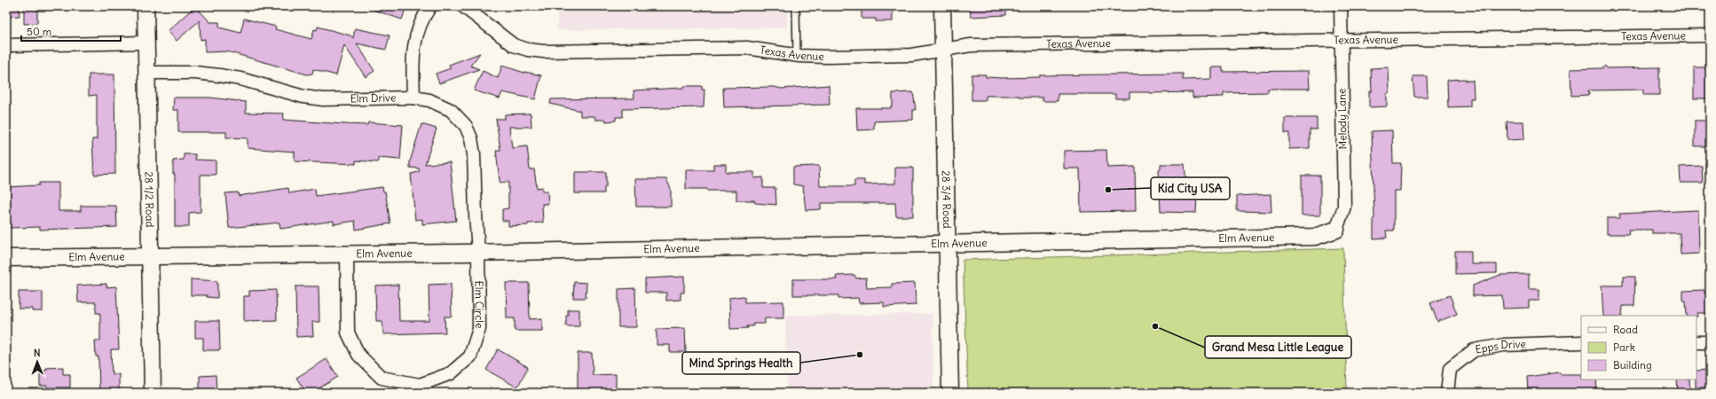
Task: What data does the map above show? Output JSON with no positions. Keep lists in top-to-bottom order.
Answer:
{
  "streets": {
    "street": [
      "Texas Avenue",
      "Elm Drive",
      "Melody Lane",
      "28 1/2 Road",
      "28 3/4 Road",
      "Elm Avenue",
      "Elm Circle",
      "Epps Drive"
    ]
  },
  "crossings": [
    ["Texas Avenue", "Melody Lane"],
    ["Texas Avenue", "28 3/4 Road"],
    ["Elm Drive", "28 1/2 Road"],
    ["Elm Drive", "Elm Avenue"],
    ["Elm Drive", "Elm Circle"],
    ["Melody Lane", "Elm Avenue"],
    ["28 1/2 Road", "Elm Avenue"],
    ["28 3/4 Road", "Elm Avenue"],
    ["Elm Avenue", "Elm Circle"]
  ],
  "places": ["Kid City USA", "Grand Mesa Little League", "Mind Springs Health"],
  "legend": ["Road", "Park", "Building"],
  "scale_bar": "50 m",
  "north": "top"
}
